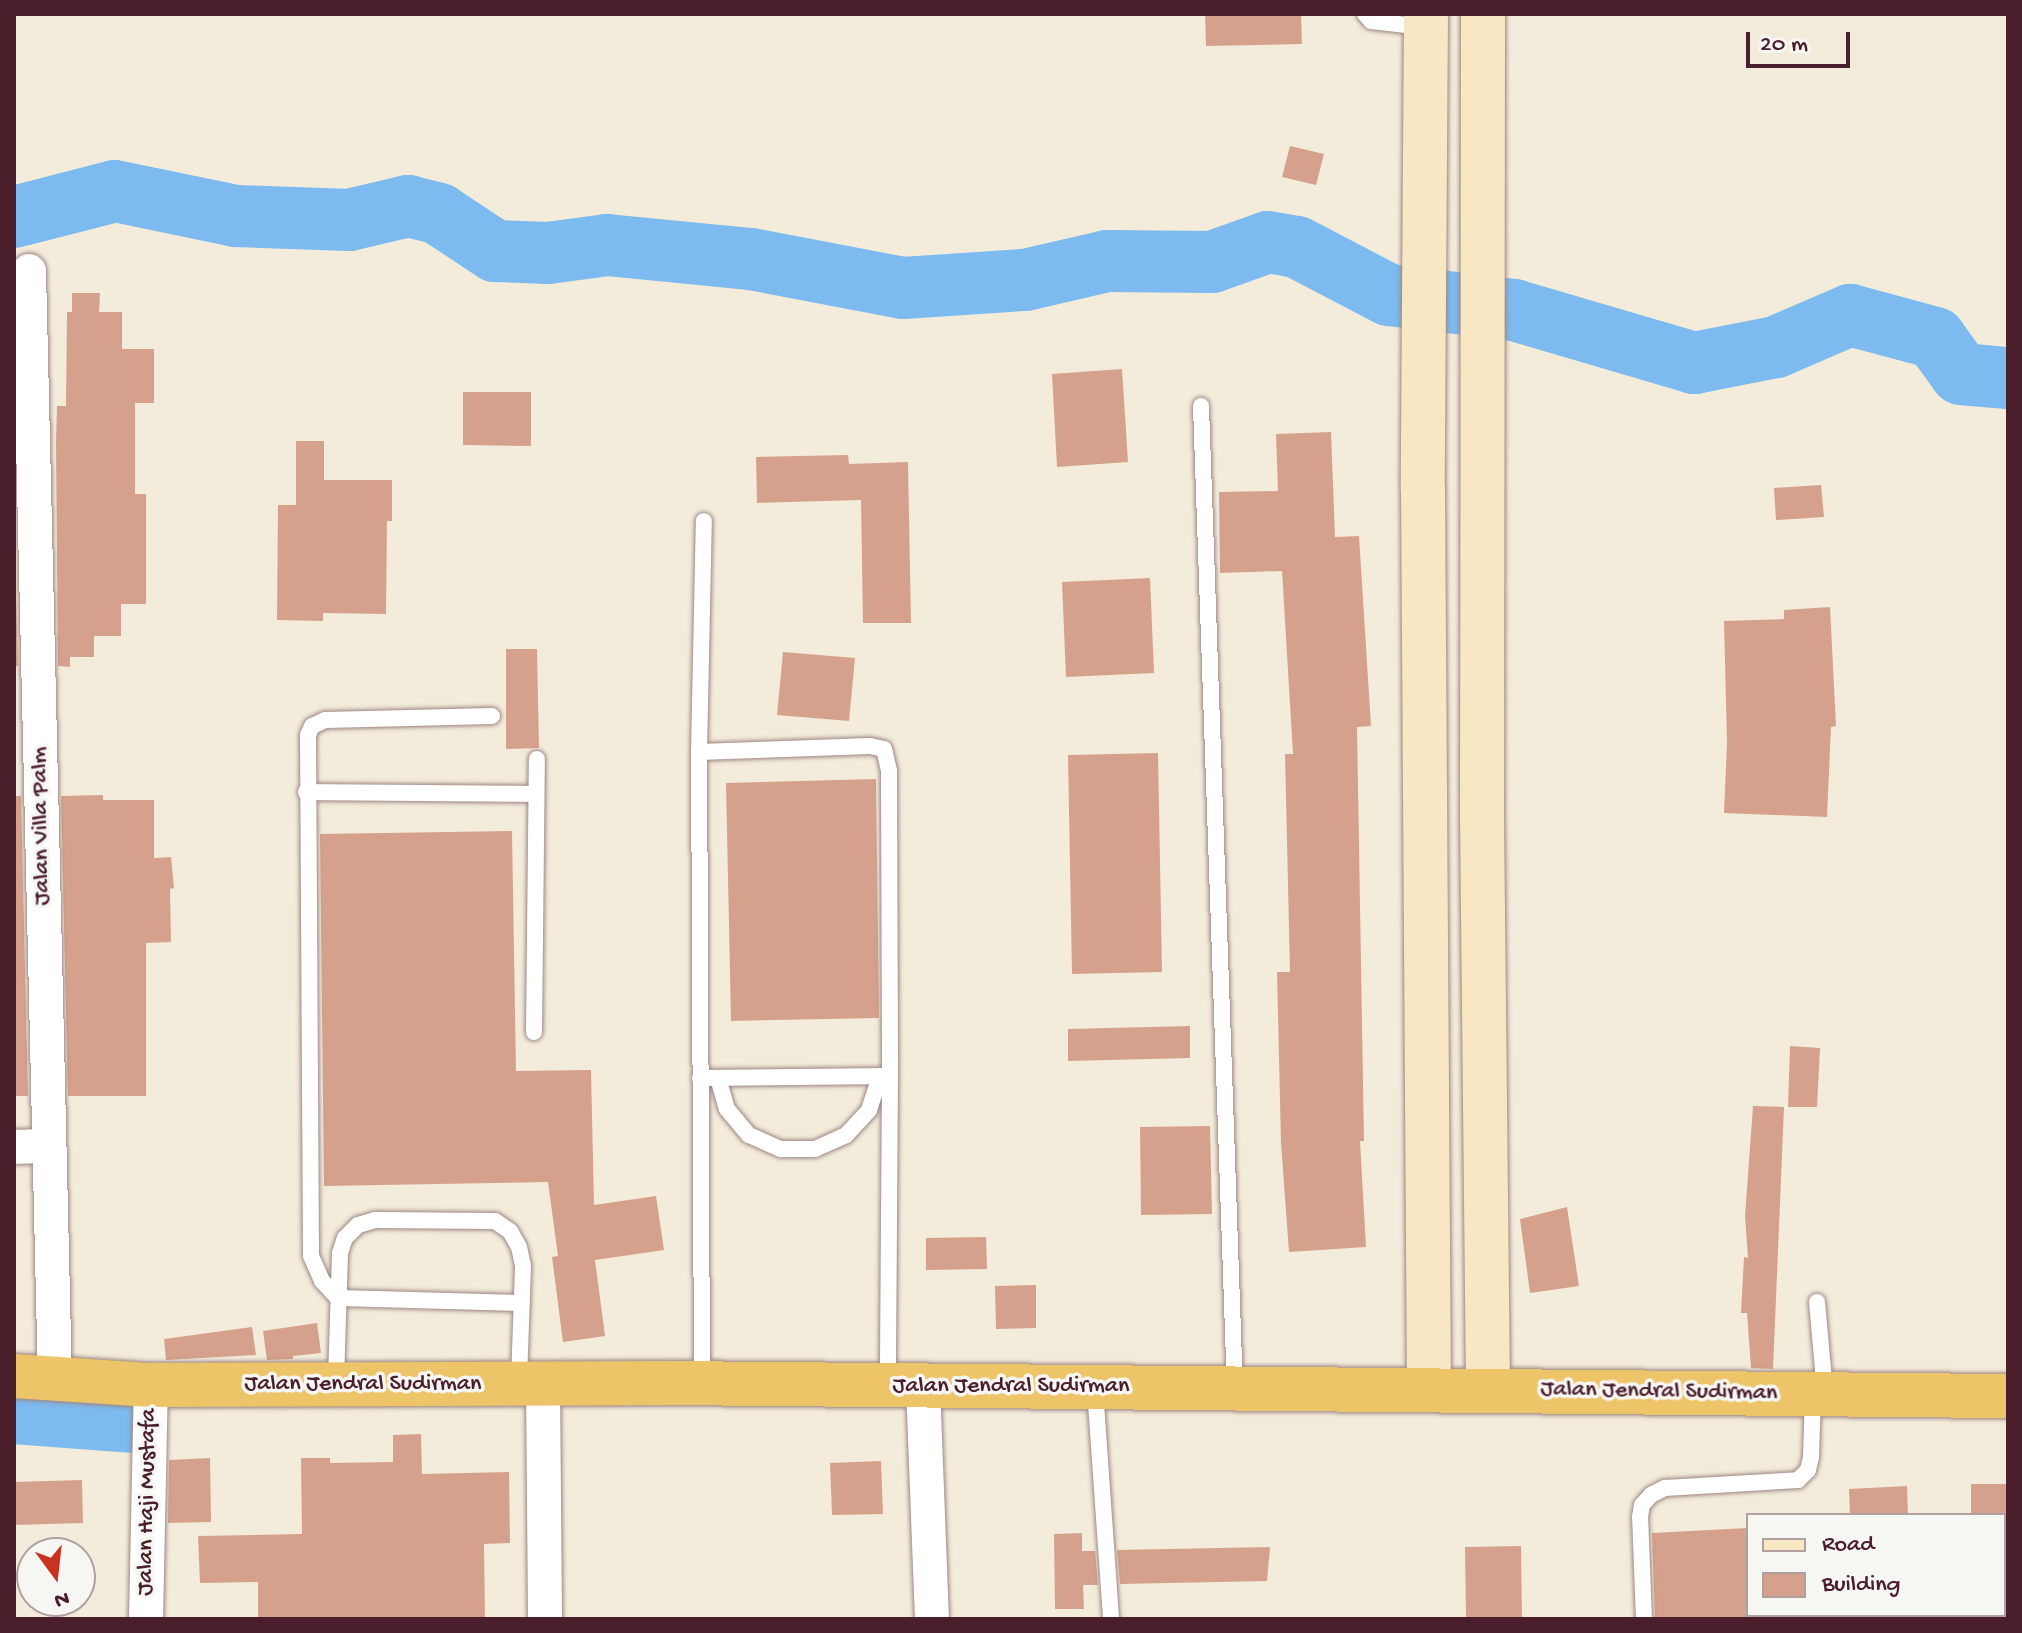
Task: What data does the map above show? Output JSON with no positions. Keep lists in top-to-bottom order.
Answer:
{
  "streets": {
    "highway": ["Jalan Jendral Sudirman"],
    "street": ["Jalan Villa Palm", "Jalan Haji Mustafa"]
  },
  "crossings": [
    ["Jalan Villa Palm", "Jalan Jendral Sudirman"],
    ["Jalan Jendral Sudirman", "Jalan Haji Mustafa"]
  ],
  "legend": ["Road", "Building"],
  "scale_bar": "20 m",
  "north": "bottom"
}
